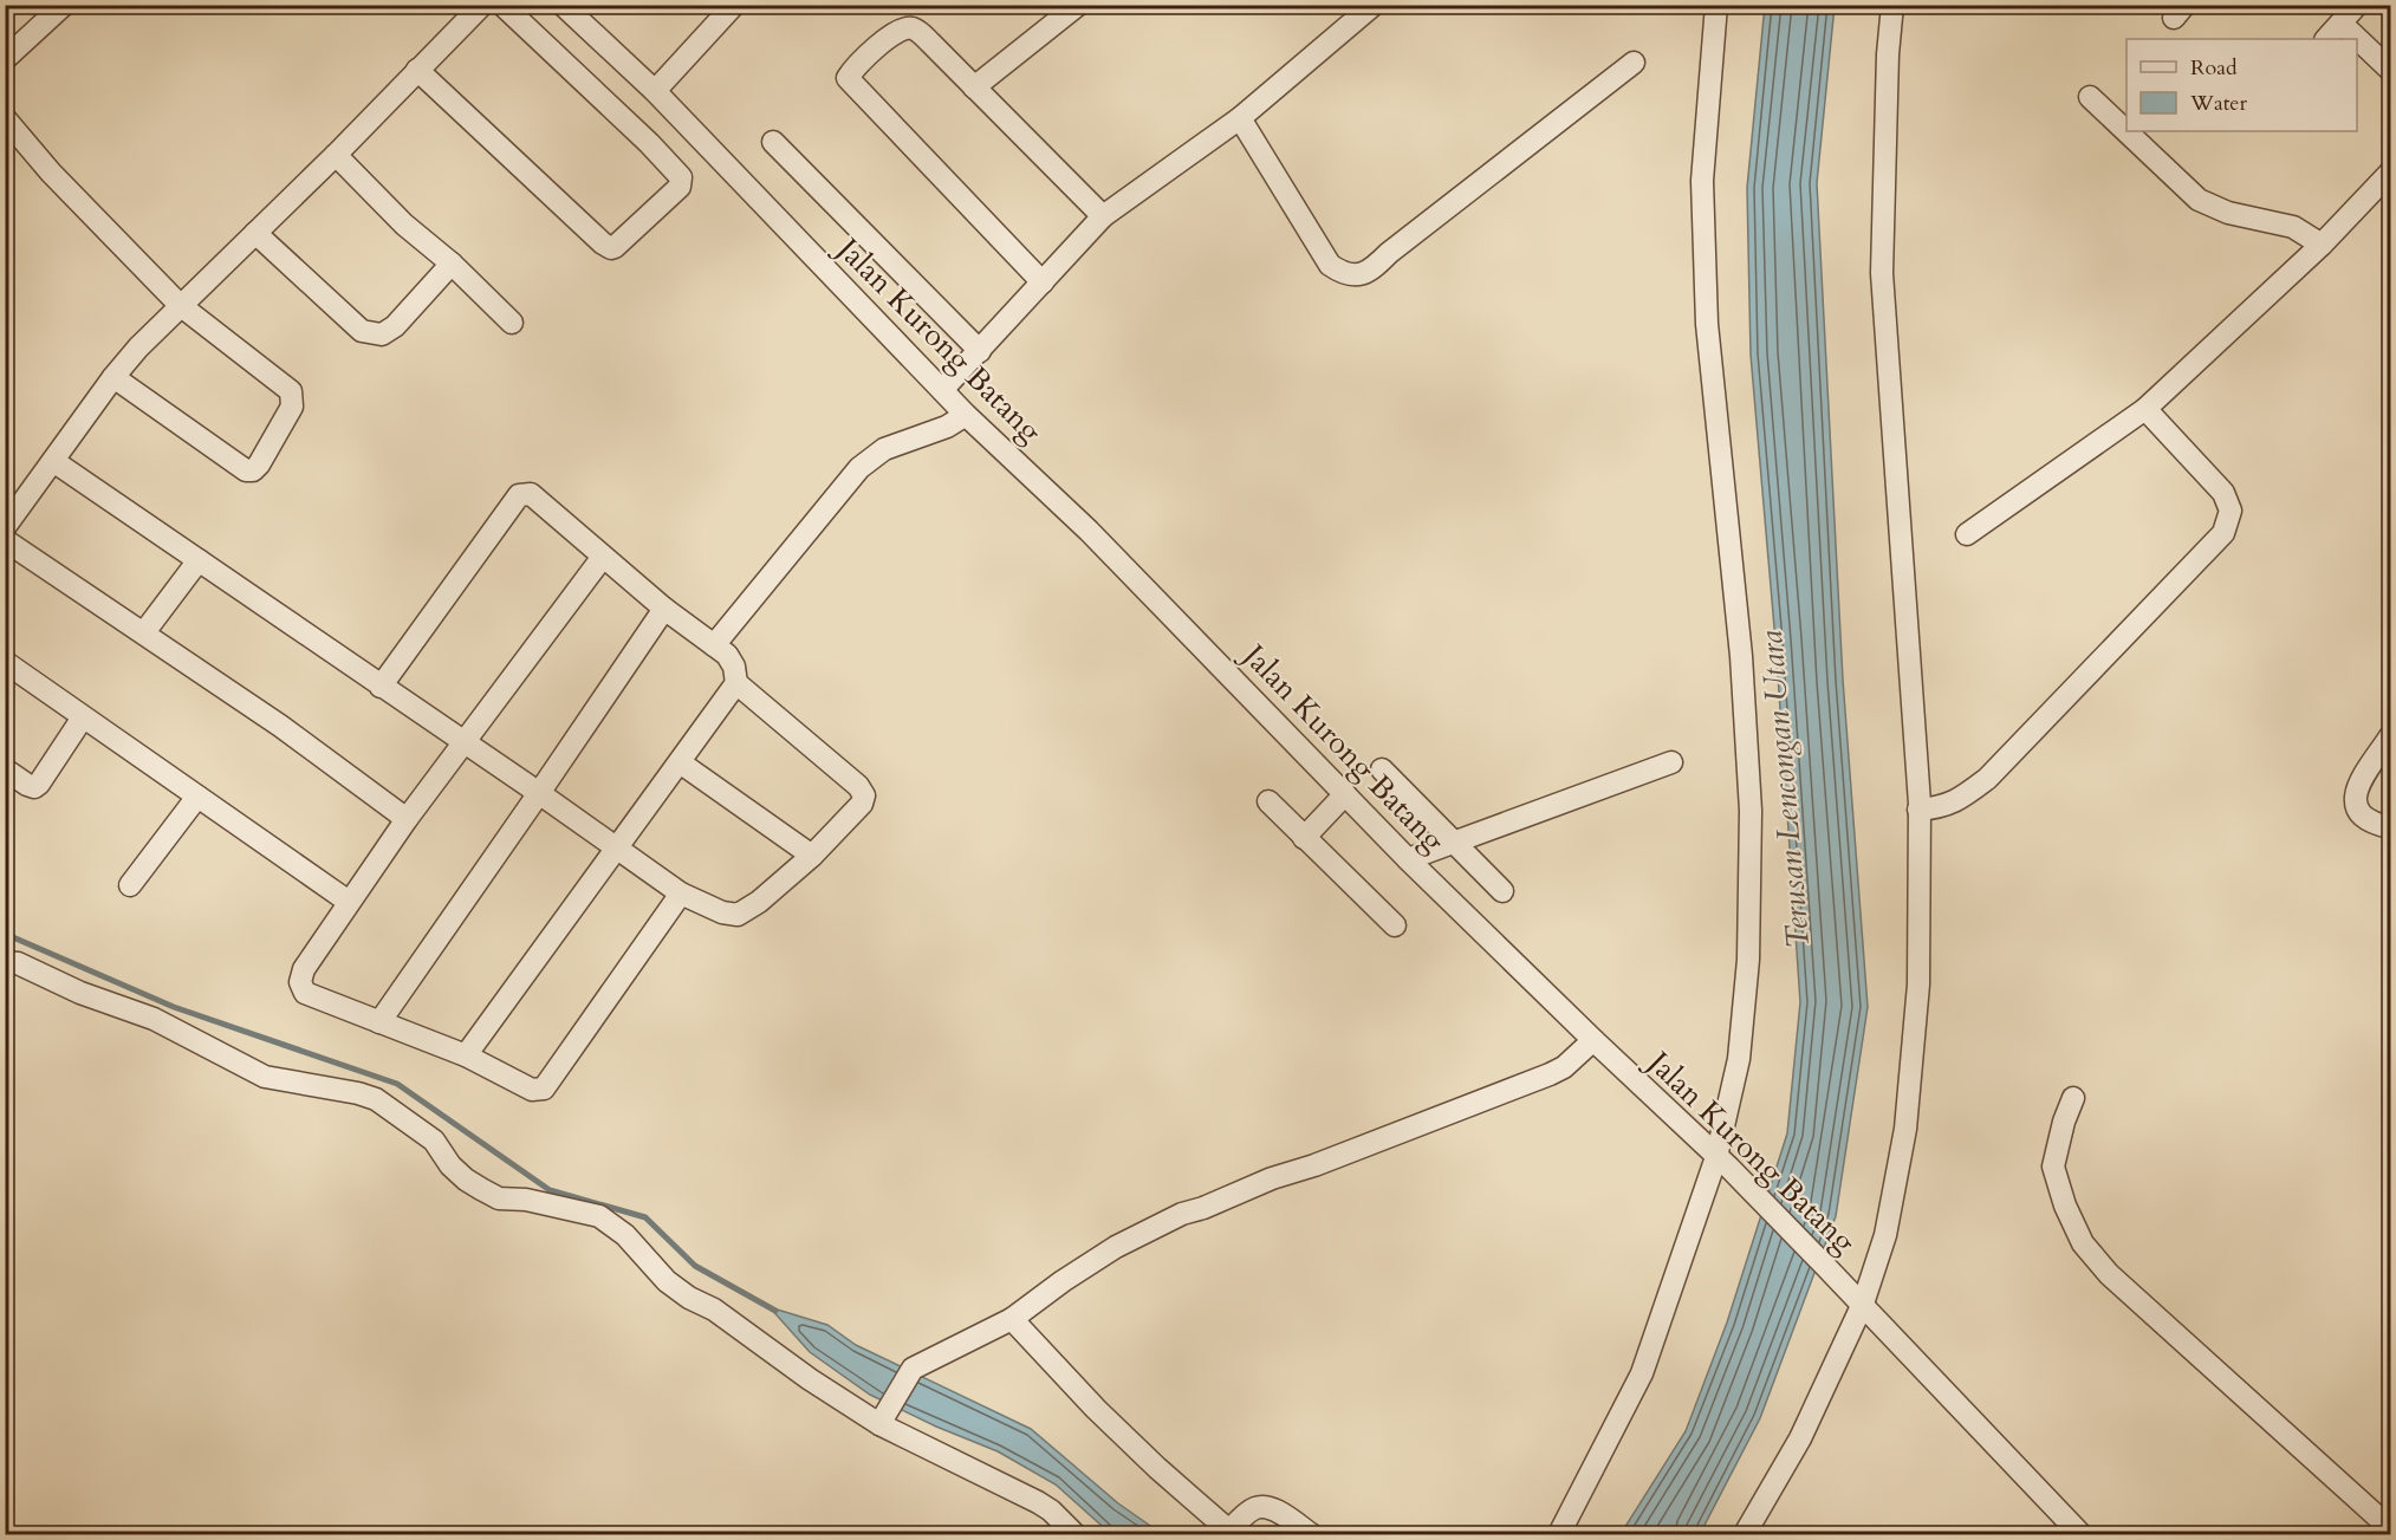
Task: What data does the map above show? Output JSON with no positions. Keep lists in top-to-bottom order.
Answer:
{
  "streets": {
    "street": ["Jalan Kurong Batang"]
  },
  "water": ["Terusan Lencongan Utara"],
  "legend": ["Road", "Water"]
}
